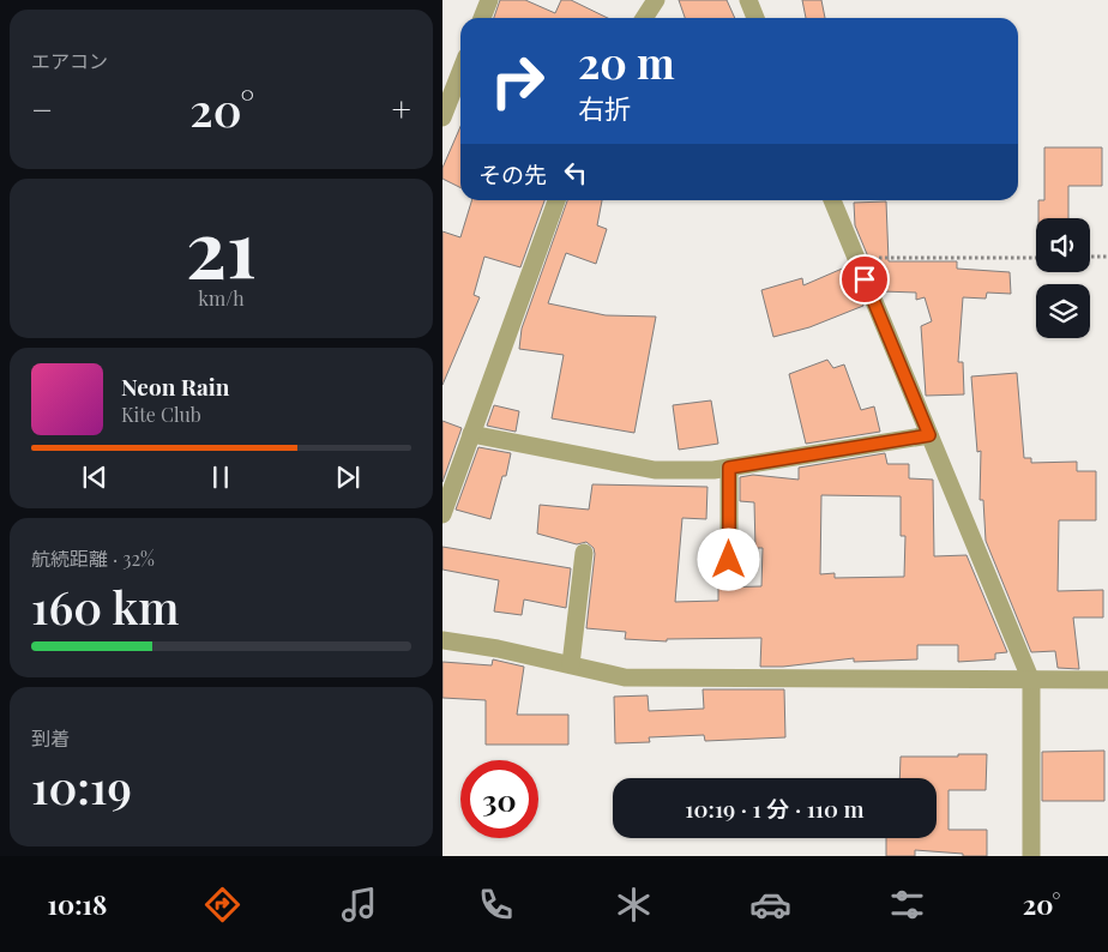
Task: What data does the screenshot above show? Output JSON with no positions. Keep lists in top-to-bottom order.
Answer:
{
  "page": {
    "tile": [
      "エアコン",
      ["21", "km/h"],
      ["航続距離 · 32%", "160 km"],
      ["到着", "10:19"]
    ],
    "turn": ["20 m", "右折"],
    "heat": ["−", "20°", "+"],
    "then": "その先",
    "song": ["Neon Rain", "Kite Club"],
    "limit": "30",
    "trip": "10:19 · 1 分 · 110 m",
    "tabs": ["10:18", "20°"]
  }
}
